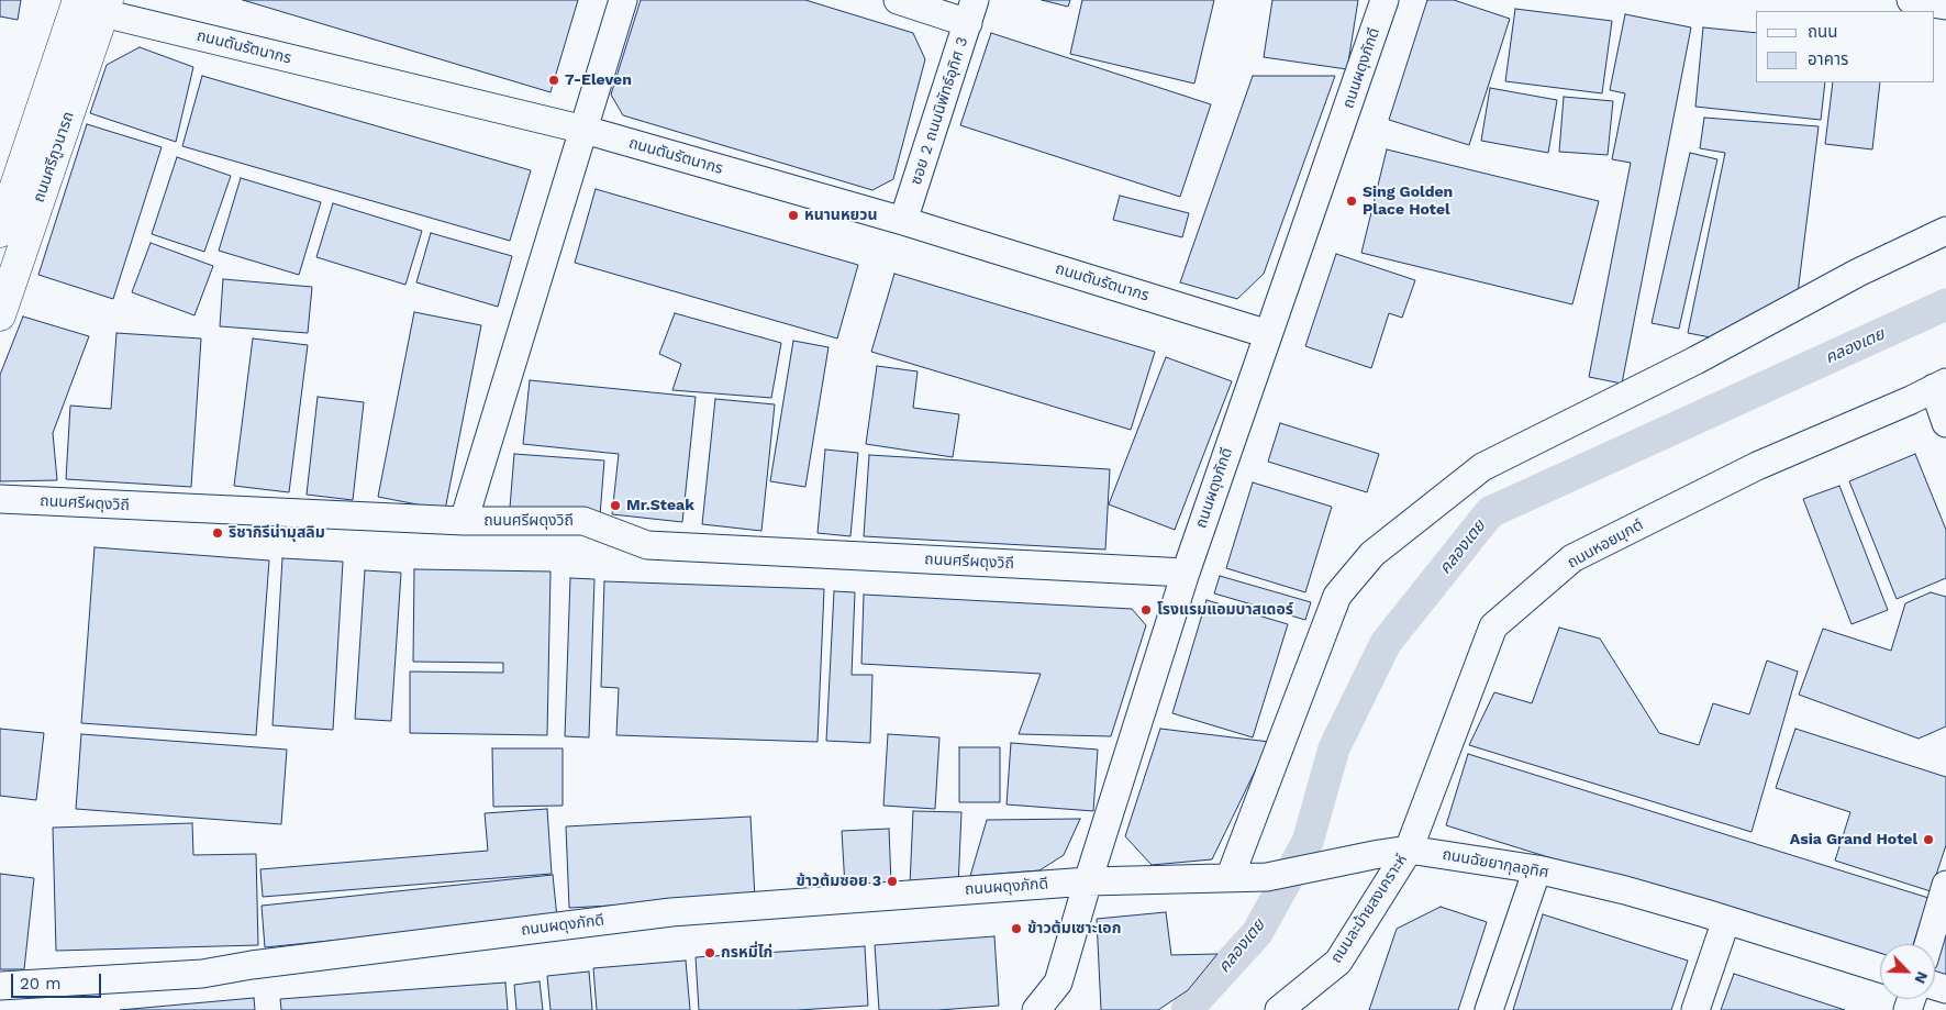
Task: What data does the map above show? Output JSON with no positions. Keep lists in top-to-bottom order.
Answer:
{
  "streets": {
    "main road": ["ถนนศรีภูวนารถ"],
    "street": [
      "ถนนตันรัตนากร",
      "ถนนผดุงภักดี",
      "ซอย 2 ถนนนิพัทธ์อุทิศ 3",
      "ถนนศรีผดุงวิถี",
      "ถนนหอยมุกต์",
      "ถนนฉัยยากุลอุทิศ",
      "ถนนละม้ายสงเคราะห์"
    ]
  },
  "crossings": [
    ["ถนนตันรัตนากร", "ถนนผดุงภักดี"],
    ["ถนนตันรัตนากร", "ซอย 2 ถนนนิพัทธ์อุทิศ 3"],
    ["ถนนตันรัตนากร", "ถนนศรีภูวนารถ"],
    ["ถนนผดุงภักดี", "ถนนศรีผดุงวิถี"],
    ["ถนนผดุงภักดี", "ถนนฉัยยากุลอุทิศ"],
    ["ถนนหอยมุกต์", "ถนนฉัยยากุลอุทิศ"],
    ["ถนนหอยมุกต์", "ถนนละม้ายสงเคราะห์"],
    ["ถนนฉัยยากุลอุทิศ", "ถนนละม้ายสงเคราะห์"]
  ],
  "water": ["คลองเตย"],
  "places": [
    "7-Eleven",
    "Sing Golden Place Hotel",
    "หนานหยวน",
    "Mr.Steak",
    "ริชากิรีน่ามุสลิม",
    "โรงแรมแอมบาสเดอร์",
    "Asia Grand Hotel",
    "ข้าวต้มซอย 3",
    "ข้าวต้มเซาะเอก",
    "กรหมี่ไก่"
  ],
  "legend": ["ถนน", "อาคาร"],
  "scale_bar": "20 m",
  "north": "bottom right"
}
